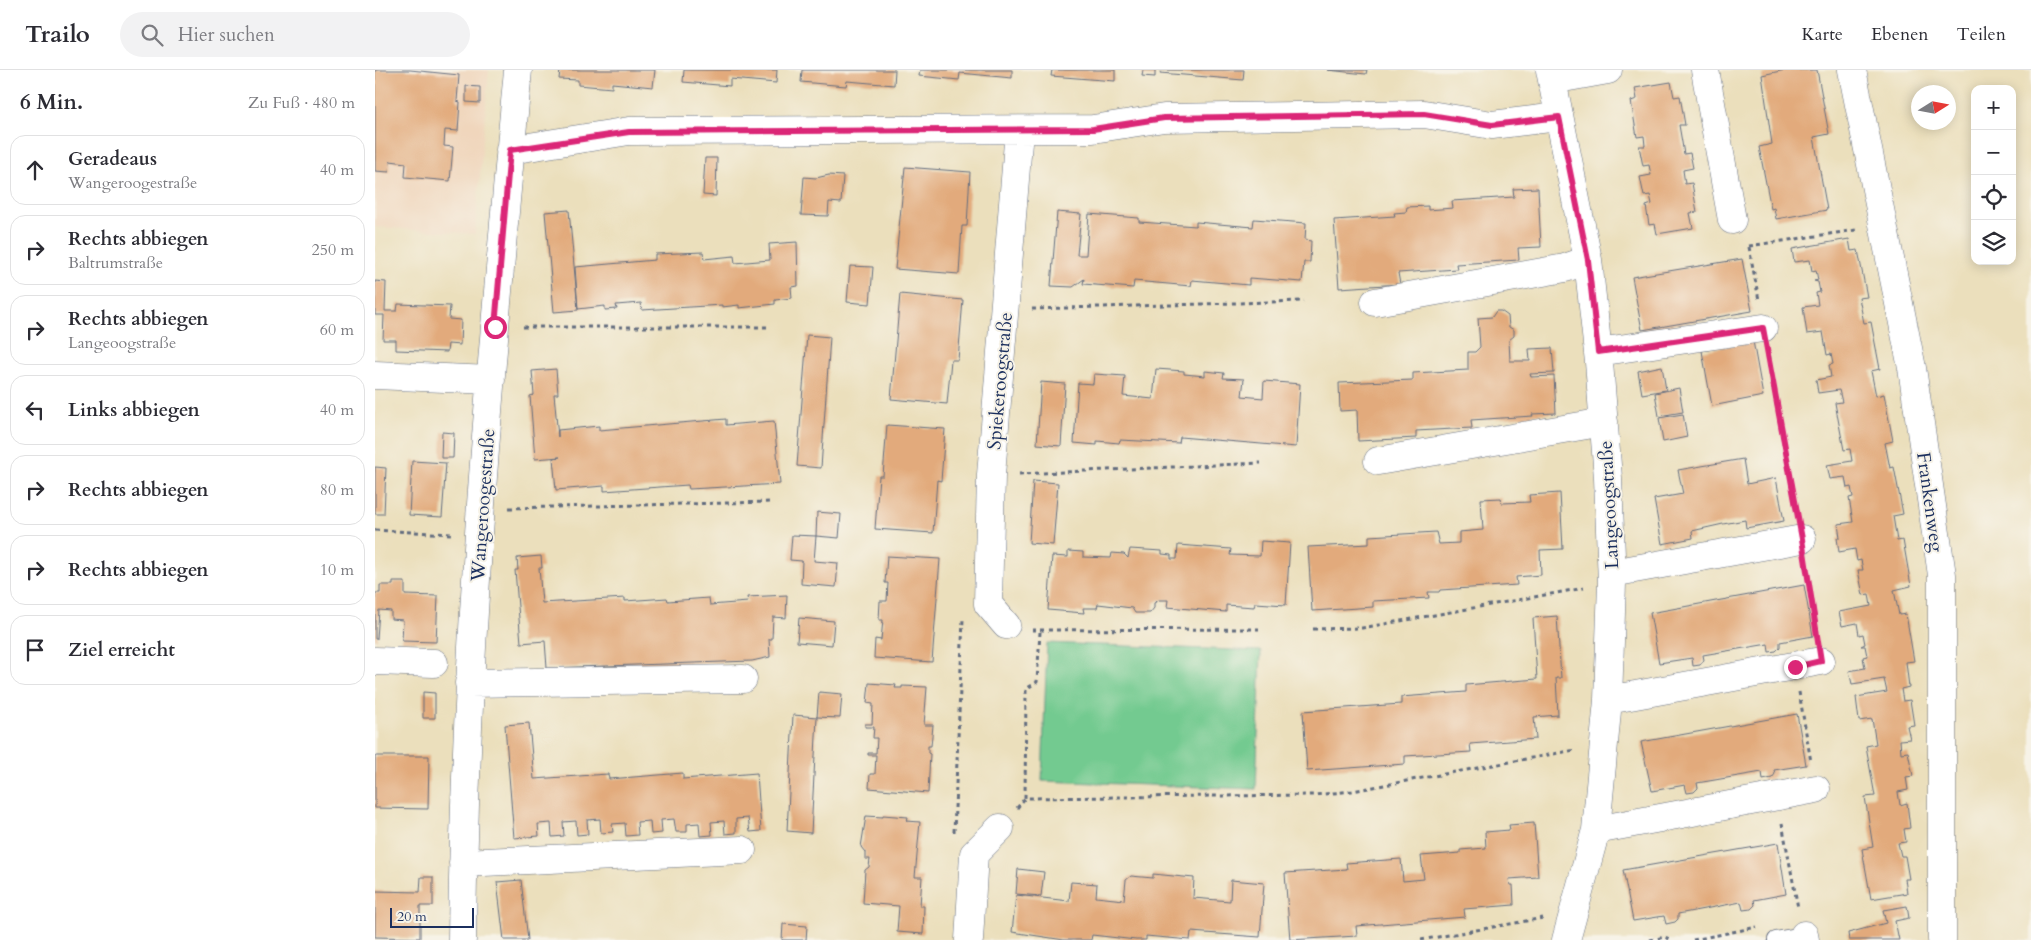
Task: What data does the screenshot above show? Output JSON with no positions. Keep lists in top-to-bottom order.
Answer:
{
  "streets": {
    "street": [
      "Spiekeroogstraße",
      "Frankenweg",
      "Wangeroogestraße",
      "Langeoogstraße"
    ]
  },
  "scale_bar": "20 m",
  "north": "right",
  "page": {
    "header": "Trailo",
    "search": "Hier suchen",
    "nav": ["Karte", "Ebenen", "Teilen"],
    "heading": ["6 Min.", "Zu Fuß · 480 m"],
    "map_buttons": ["+", "−"],
    "list": [
      ["Geradeaus", "Wangeroogestraße", "40 m"],
      ["Rechts abbiegen", "Baltrumstraße", "250 m"],
      ["Rechts abbiegen", "Langeoogstraße", "60 m"],
      ["Links abbiegen", "40 m"],
      ["Rechts abbiegen", "80 m"],
      ["Rechts abbiegen", "10 m"],
      "Ziel erreicht"
    ],
    "scale": "20 m"
  }
}
